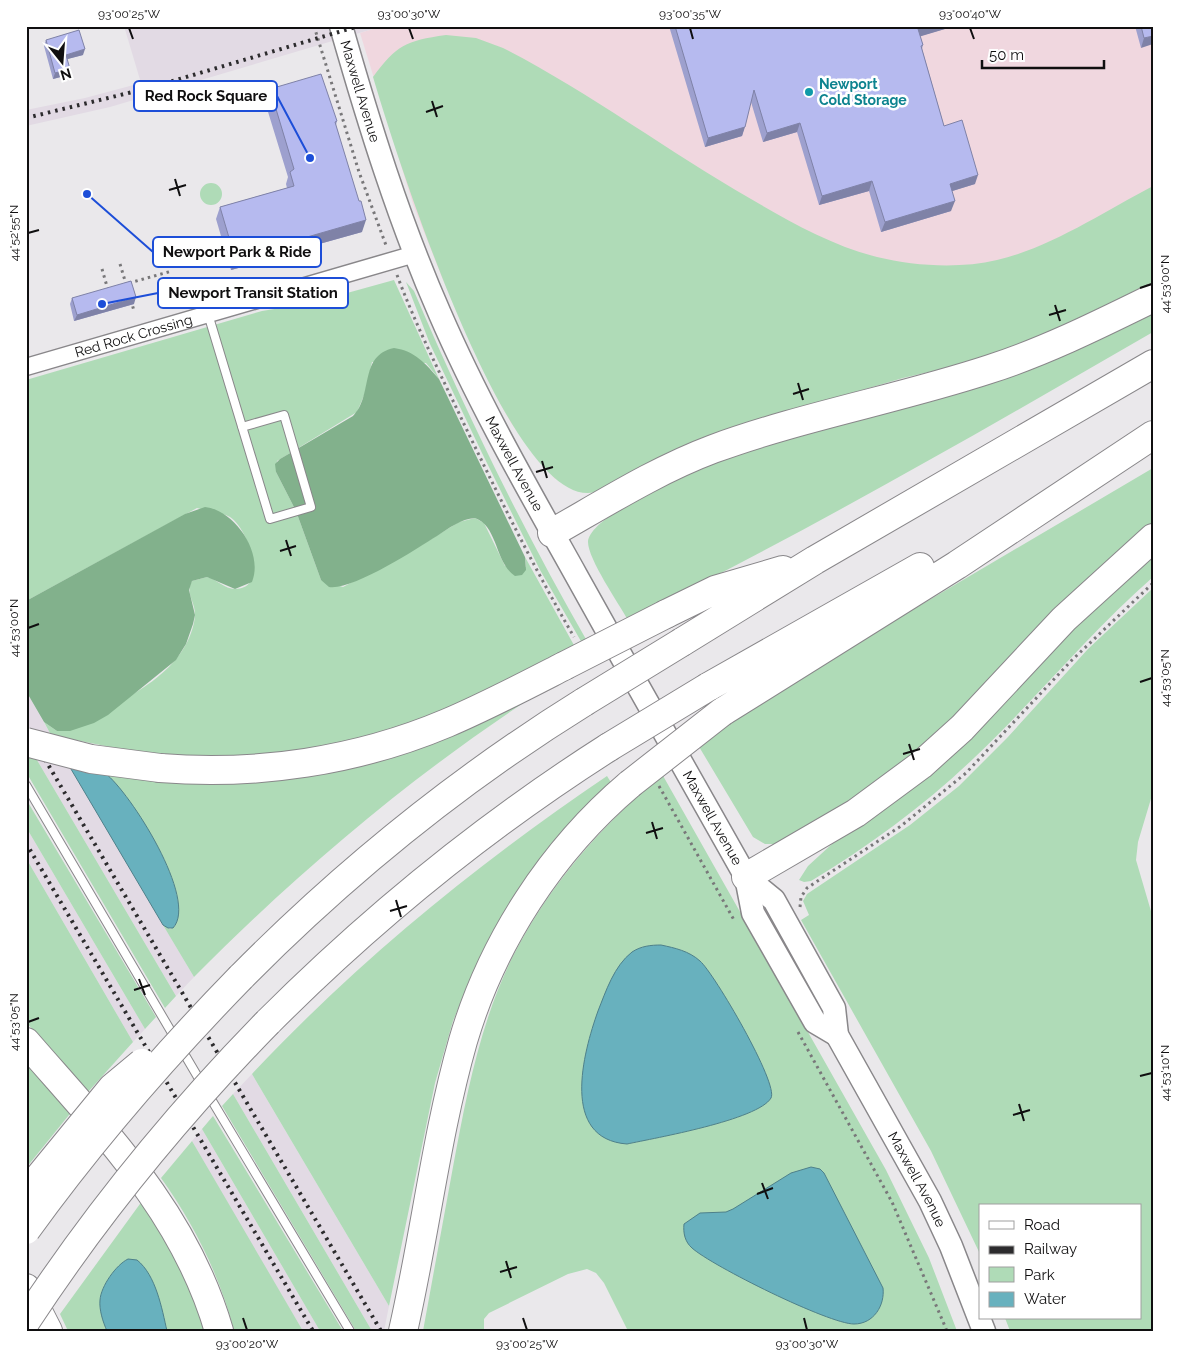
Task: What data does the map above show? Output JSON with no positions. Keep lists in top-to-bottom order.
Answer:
{
  "streets": {
    "main road": ["Maxwell Avenue"],
    "street": ["Red Rock Crossing"]
  },
  "crossings": [
    ["Maxwell Avenue", "Red Rock Crossing"]
  ],
  "places": [
    "Newport Cold Storage",
    "Red Rock Square",
    "Newport Park & Ride",
    "Newport Transit Station"
  ],
  "legend": [
    "Road",
    "Railway",
    "Park",
    "Water"
  ],
  "scale_bar": "50 m",
  "north": "bottom",
  "coordinates": [
    "93°00'25\"W",
    "93°00'30\"W",
    "93°00'35\"W",
    "93°00'40\"W",
    "44°52'55\"N",
    "44°53'00\"N",
    "44°53'05\"N",
    "44°53'10\"N",
    "93°00'20\"W"
  ]
}
